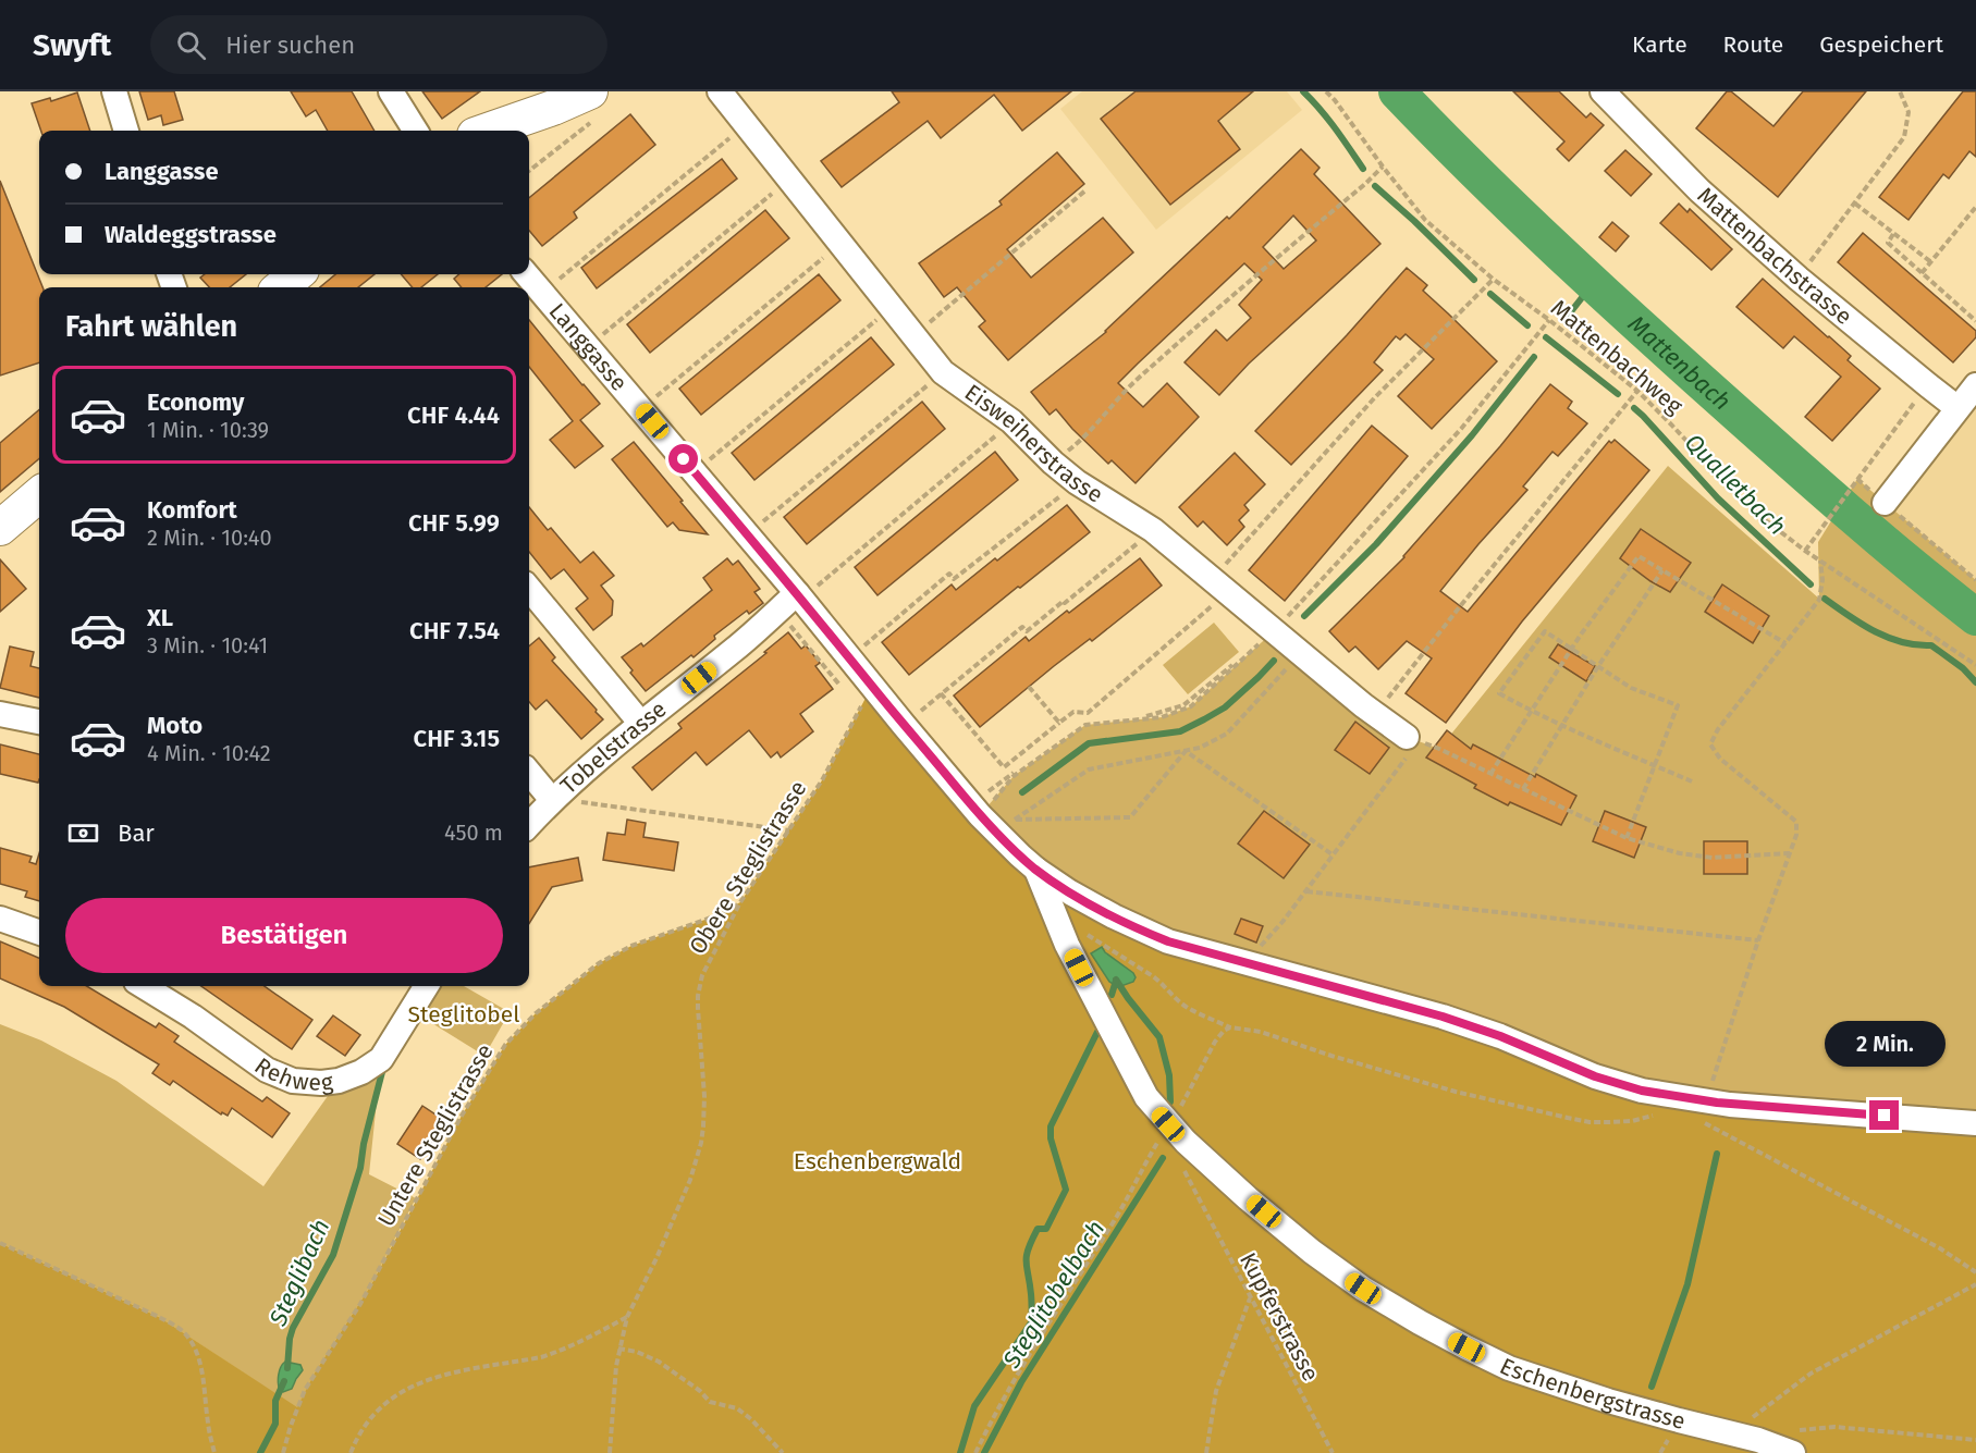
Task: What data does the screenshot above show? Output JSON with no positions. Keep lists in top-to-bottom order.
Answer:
{
  "streets": {
    "street": [
      "Mattenbachstrasse",
      "Langgasse",
      "Eisweiherstrasse",
      "Tobelstrasse",
      "Rehweg",
      "Eschenbergstrasse"
    ],
    "path": [
      "Mattenbachweg",
      "Obere Steglistrasse",
      "Untere Steglistrasse",
      "Kupferstrasse"
    ]
  },
  "crossings": [
    ["Langgasse", "Tobelstrasse"],
    ["Langgasse", "Obere Steglistrasse"],
    ["Langgasse", "Eschenbergstrasse"],
    ["Obere Steglistrasse", "Untere Steglistrasse"]
  ],
  "water": [
    "Mattenbach",
    "Qualletbach",
    "Steglibach",
    "Steglitobelbach"
  ],
  "parks": ["Steglitobel", "Eschenbergwald"],
  "page": {
    "header": "Swyft",
    "search": "Hier suchen",
    "nav": ["Karte", "Route", "Gespeichert"],
    "banner": ["Langgasse", "Waldeggstrasse"],
    "heading": "Fahrt wählen",
    "list": [
      {
        "name": "Economy",
        "note": "1 Min. · 10:39",
        "value": "CHF 4.44"
      },
      {
        "name": "Komfort",
        "note": "2 Min. · 10:40",
        "value": "CHF 5.99"
      },
      {
        "name": "XL",
        "note": "3 Min. · 10:41",
        "value": "CHF 7.54"
      },
      {
        "name": "Moto",
        "note": "4 Min. · 10:42",
        "value": "CHF 3.15"
      }
    ],
    "pay": ["Bar", "450 m"],
    "buttons": "Bestätigen",
    "bubble": "2 Min."
  }
}
